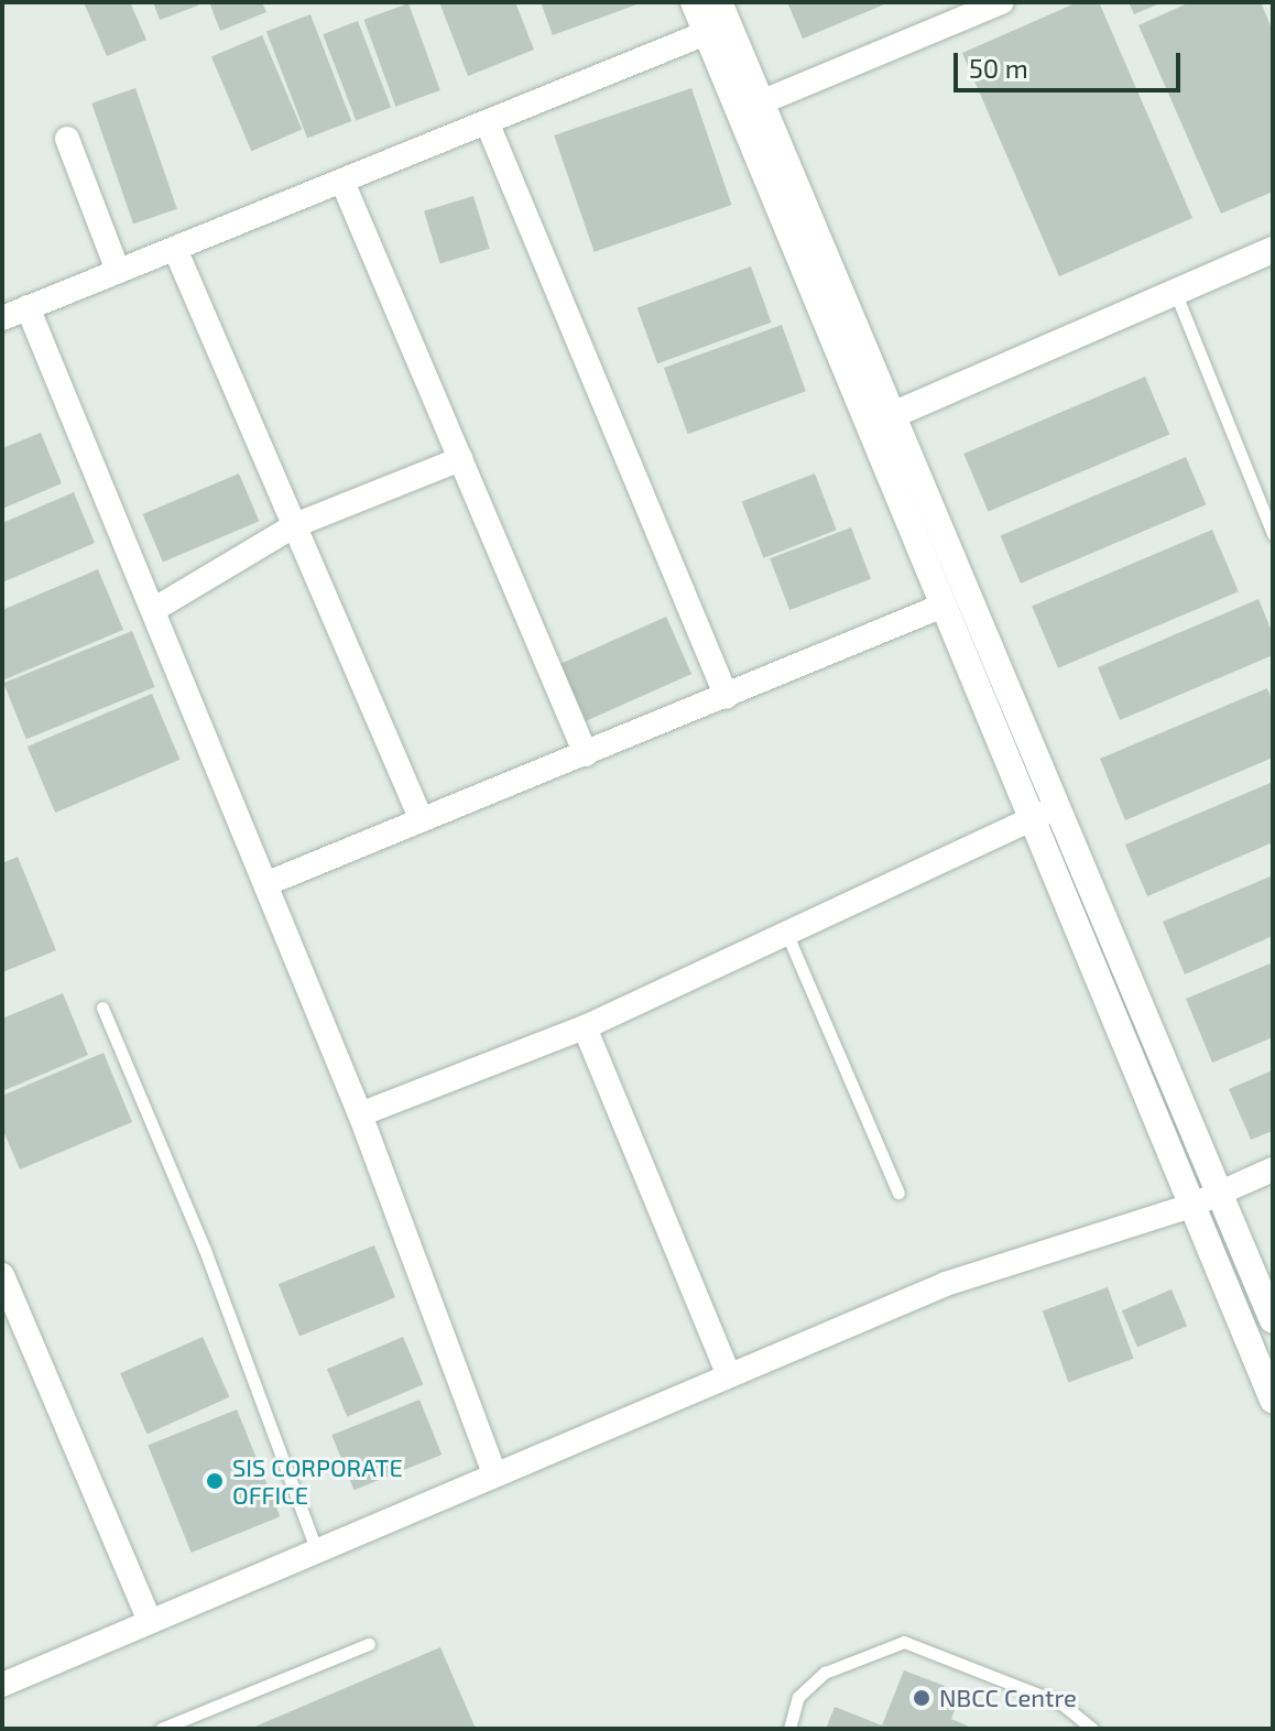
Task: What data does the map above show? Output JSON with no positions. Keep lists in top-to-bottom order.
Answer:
{
  "places": ["SIS CORPORATE OFFICE", "NBCC Centre"],
  "scale_bar": "50 m"
}
